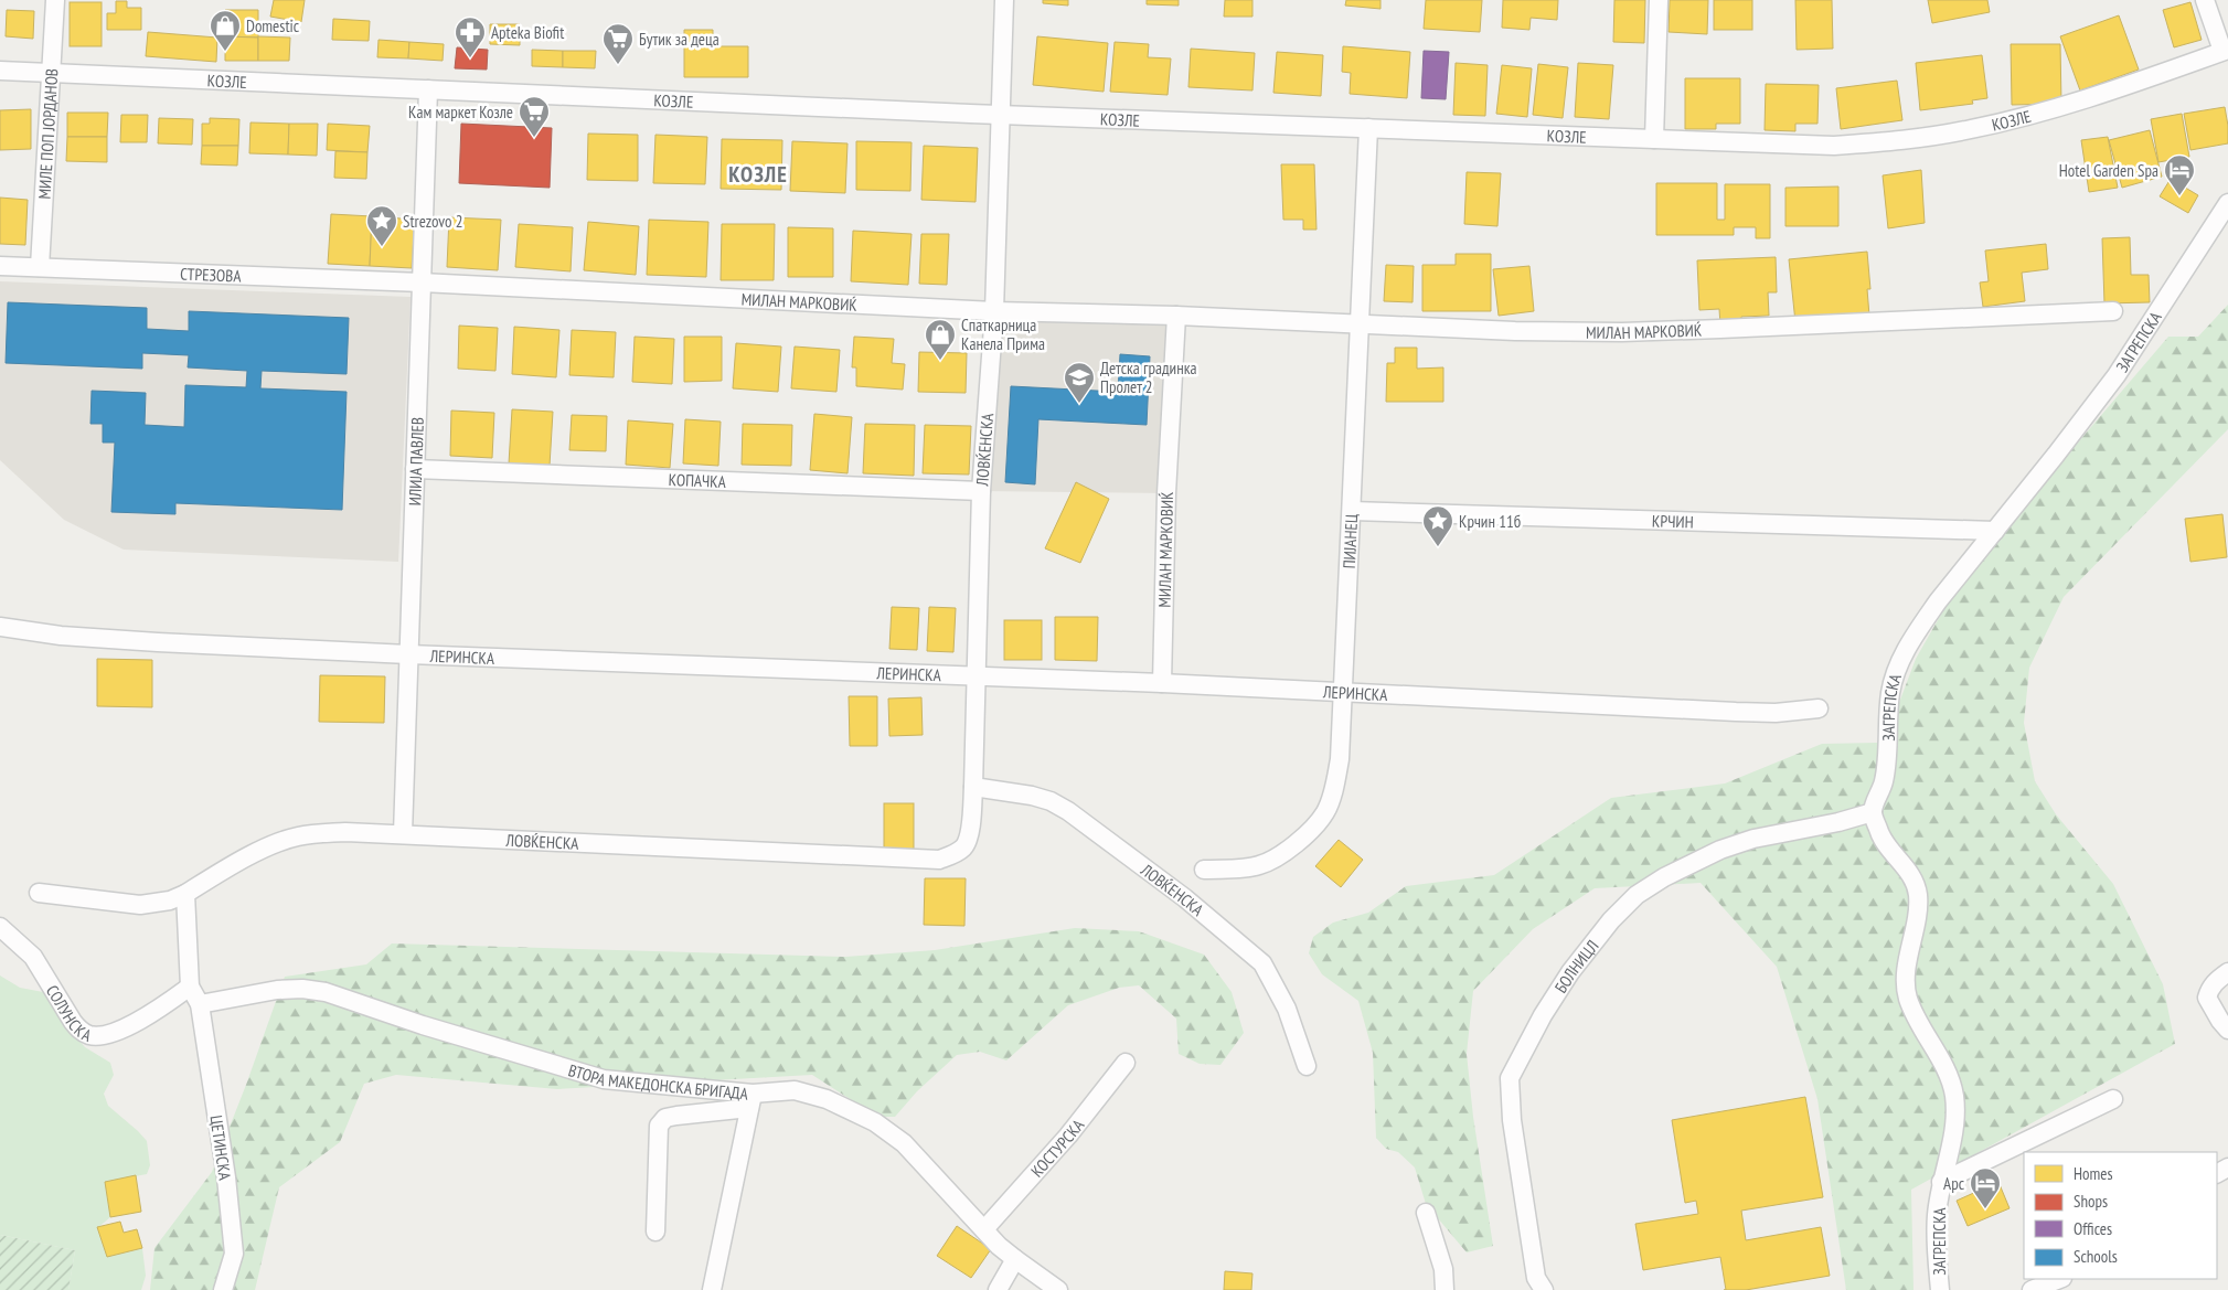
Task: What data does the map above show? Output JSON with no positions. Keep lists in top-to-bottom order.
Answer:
{
  "streets": {
    "street": [
      "КОЗЛЕ",
      "МИЛЕ ПОП ЈОРДАНОВ",
      "СТРЕЗОВА",
      "МИЛАН МАРКОВИЌ",
      "ЗАГРЕПСКА",
      "ЛОВЌЕНСКА",
      "ИЛИЈА ПАВЛЕВ",
      "КОПАЧКА",
      "КРЧИН",
      "ПИЈАНЕЦ",
      "ЛЕРИНСКА",
      "БОЛНИЦЛ",
      "СОЛУНСКА",
      "ВТОРА МАКЕДОНСКА БРИГАДА",
      "ЦЕТИНСКА",
      "КОСТУРСКА"
    ]
  },
  "crossings": [
    ["КОЗЛЕ", "МИЛЕ ПОП ЈОРДАНОВ"],
    ["КОЗЛЕ", "ЛОВЌЕНСКА"],
    ["КОЗЛЕ", "ИЛИЈА ПАВЛЕВ"],
    ["КОЗЛЕ", "ПИЈАНЕЦ"],
    ["МИЛЕ ПОП ЈОРДАНОВ", "СТРЕЗОВА"],
    ["СТРЕЗОВА", "МИЛАН МАРКОВИЌ"],
    ["СТРЕЗОВА", "ИЛИЈА ПАВЛЕВ"],
    ["МИЛАН МАРКОВИЌ", "ЛОВЌЕНСКА"],
    ["МИЛАН МАРКОВИЌ", "ИЛИЈА ПАВЛЕВ"],
    ["МИЛАН МАРКОВИЌ", "ПИЈАНЕЦ"],
    ["МИЛАН МАРКОВИЌ", "ЛЕРИНСКА"],
    ["ЗАГРЕПСКА", "КРЧИН"],
    ["ЗАГРЕПСКА", "БОЛНИЦЛ"],
    ["ЛОВЌЕНСКА", "ИЛИЈА ПАВЛЕВ"],
    ["ЛОВЌЕНСКА", "КОПАЧКА"],
    ["ЛОВЌЕНСКА", "ЛЕРИНСКА"],
    ["ИЛИЈА ПАВЛЕВ", "КОПАЧКА"],
    ["ИЛИЈА ПАВЛЕВ", "ЛЕРИНСКА"],
    ["КРЧИН", "ПИЈАНЕЦ"],
    ["ПИЈАНЕЦ", "ЛЕРИНСКА"],
    ["ВТОРА МАКЕДОНСКА БРИГАДА", "ЦЕТИНСКА"],
    ["ВТОРА МАКЕДОНСКА БРИГАДА", "КОСТУРСКА"]
  ],
  "districts": ["КОЗЛЕ"],
  "places": {
    "shop": ["Domestic", "Спаткарница Канела Прима"],
    "pharmacy": ["Apteka Biofit"],
    "supermarket": ["Бутик за деца", "Кам маркет Козле"],
    "hotel": ["Hotel Garden Spa", "Арс"],
    "place": ["Strezovo 2", "Крчин 11б"],
    "school or university": ["Детска градинка Пролет 2"]
  },
  "legend": [
    "Homes",
    "Shops",
    "Offices",
    "Schools"
  ]
}
